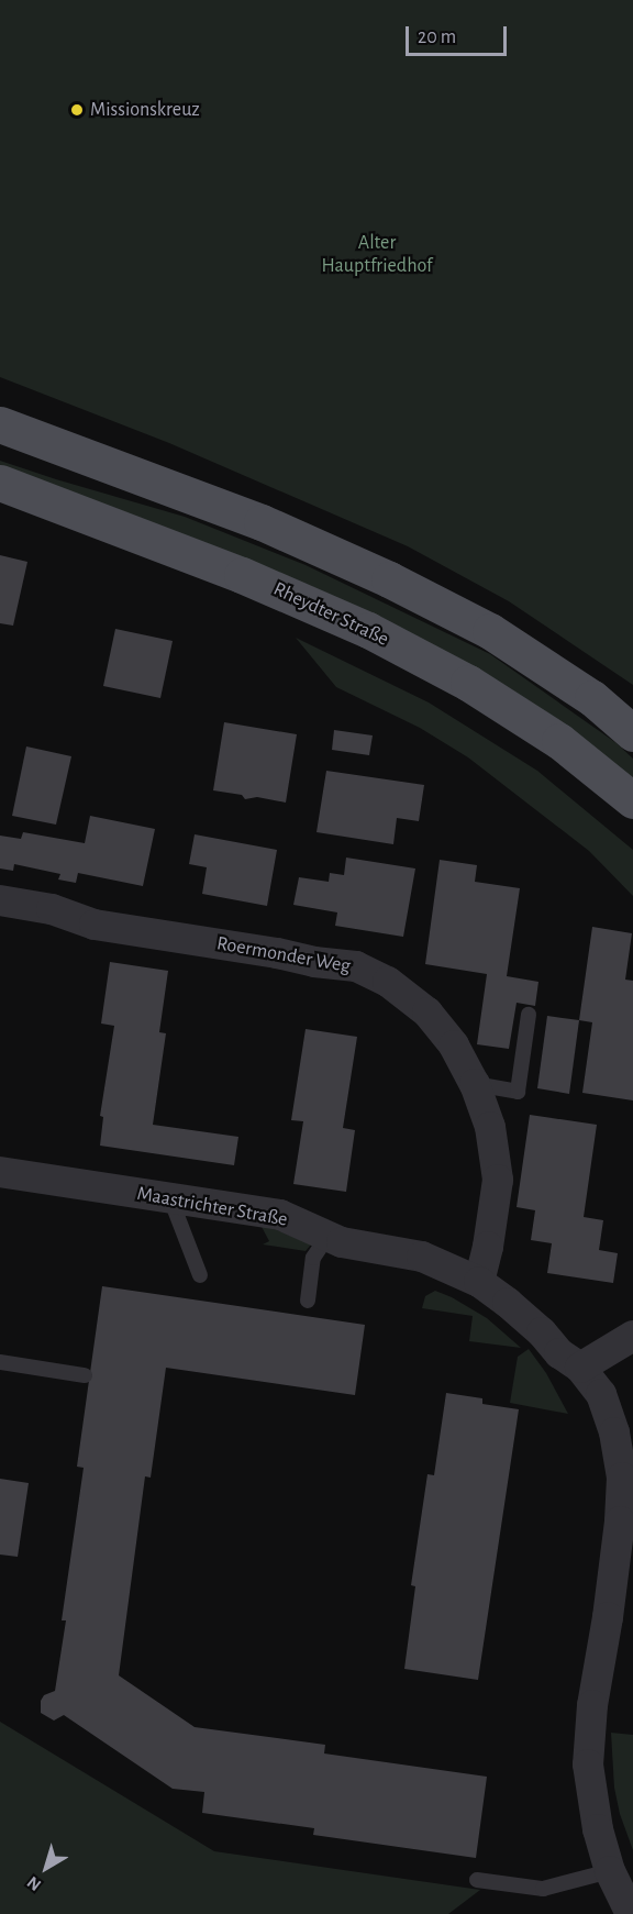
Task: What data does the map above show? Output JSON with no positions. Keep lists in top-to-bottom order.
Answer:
{
  "streets": {
    "main road": ["Rheydter Straße"],
    "street": ["Roermonder Weg", "Maastrichter Straße"]
  },
  "crossings": [
    ["Roermonder Weg", "Maastrichter Straße"]
  ],
  "parks": ["Alter Hauptfriedhof"],
  "places": ["Missionskreuz"],
  "scale_bar": "20 m",
  "north": "bottom left"
}
